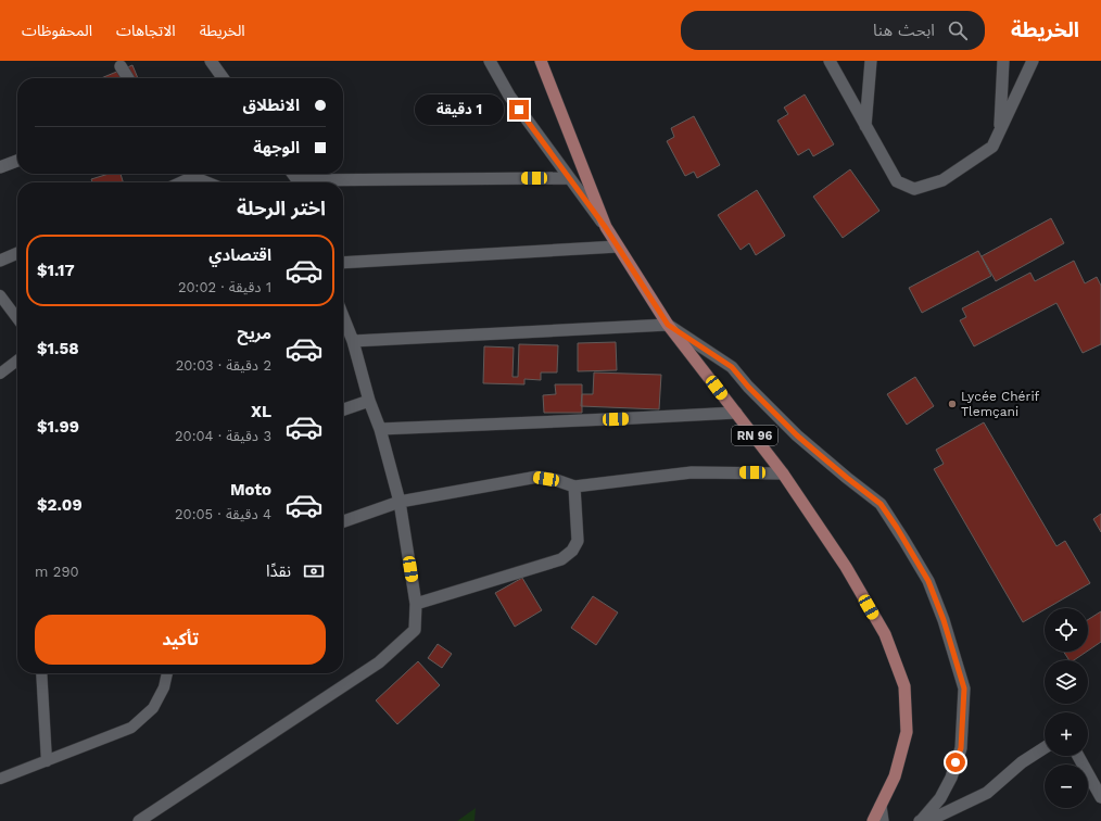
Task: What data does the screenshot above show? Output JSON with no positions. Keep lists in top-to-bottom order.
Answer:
{
  "streets": {
    "main road": ["RN 96"]
  },
  "places": ["Lycée Chérif Tlemçani"],
  "page": {
    "header": "الخريطة",
    "search": "ابحث هنا",
    "nav": ["الخريطة", "الاتجاهات", "المحفوظات"],
    "banner": ["الانطلاق", "الوجهة"],
    "bubble": "1 دقيقة",
    "heading": "اختر الرحلة",
    "list": [
      {
        "name": "اقتصادي",
        "note": "1 دقيقة · 20:02",
        "value": "$1.17"
      },
      {
        "name": "مريح",
        "note": "2 دقيقة · 20:03",
        "value": "$1.58"
      },
      {
        "name": "XL",
        "note": "3 دقيقة · 20:04",
        "value": "$1.99"
      },
      {
        "name": "Moto",
        "note": "4 دقيقة · 20:05",
        "value": "$2.09"
      }
    ],
    "pay": ["نقدًا", "290 m"],
    "buttons": "تأكيد",
    "map_buttons": ["+", "−"]
  }
}
